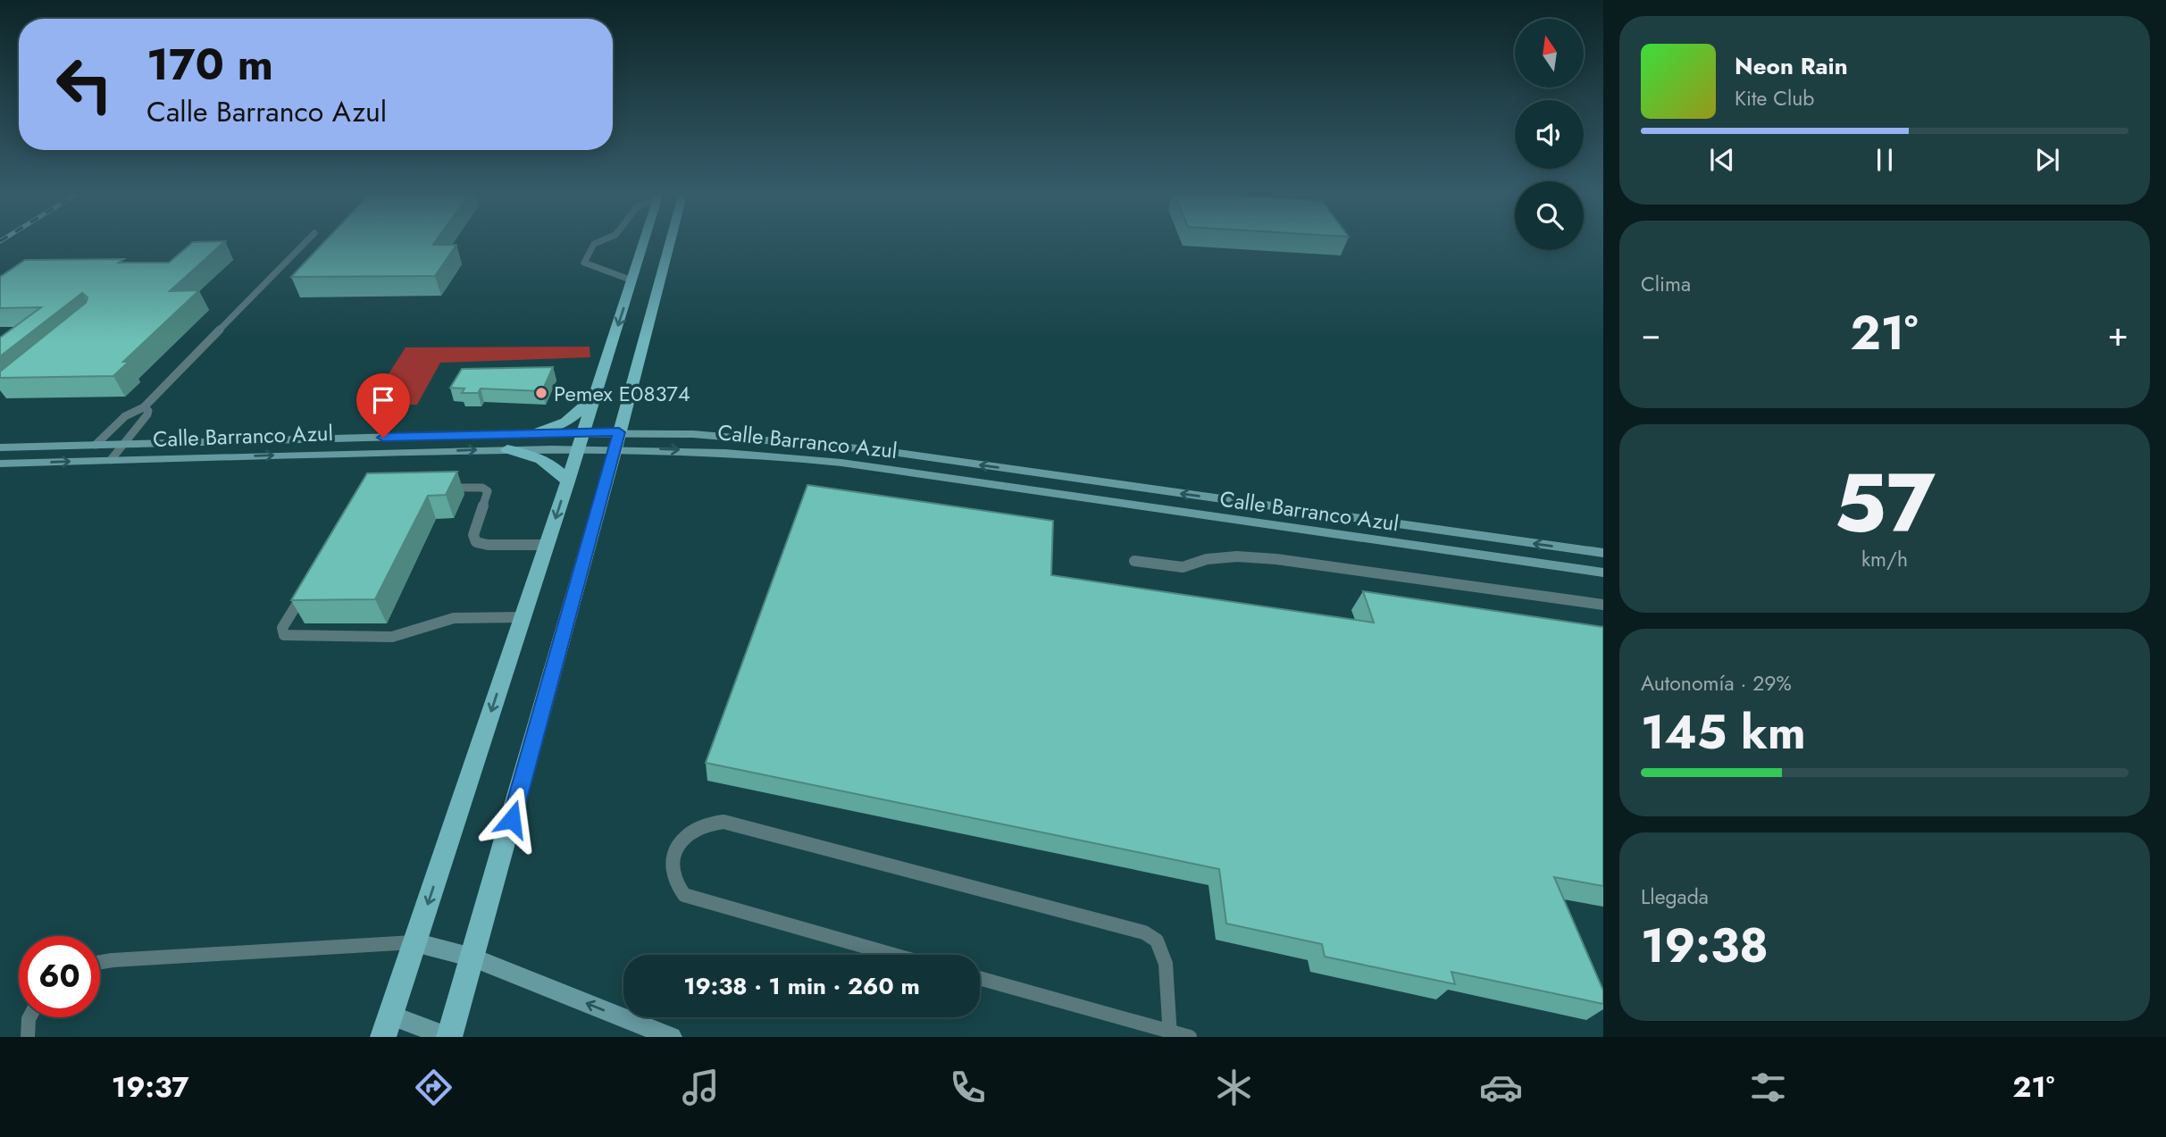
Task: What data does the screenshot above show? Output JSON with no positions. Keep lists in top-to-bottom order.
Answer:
{
  "streets": {
    "main road": ["Calle Barranco Azul"]
  },
  "places": ["Pemex E08374"],
  "north": "top",
  "page": {
    "turn": ["170 m", "Calle Barranco Azul"],
    "song": ["Neon Rain", "Kite Club"],
    "tile": [
      "Clima",
      ["57", "km/h"],
      ["Autonomía · 29%", "145 km"],
      ["Llegada", "19:38"]
    ],
    "heat": ["−", "21°", "+"],
    "limit": "60",
    "trip": "19:38 · 1 min · 260 m",
    "tabs": ["19:37", "21°"]
  }
}
